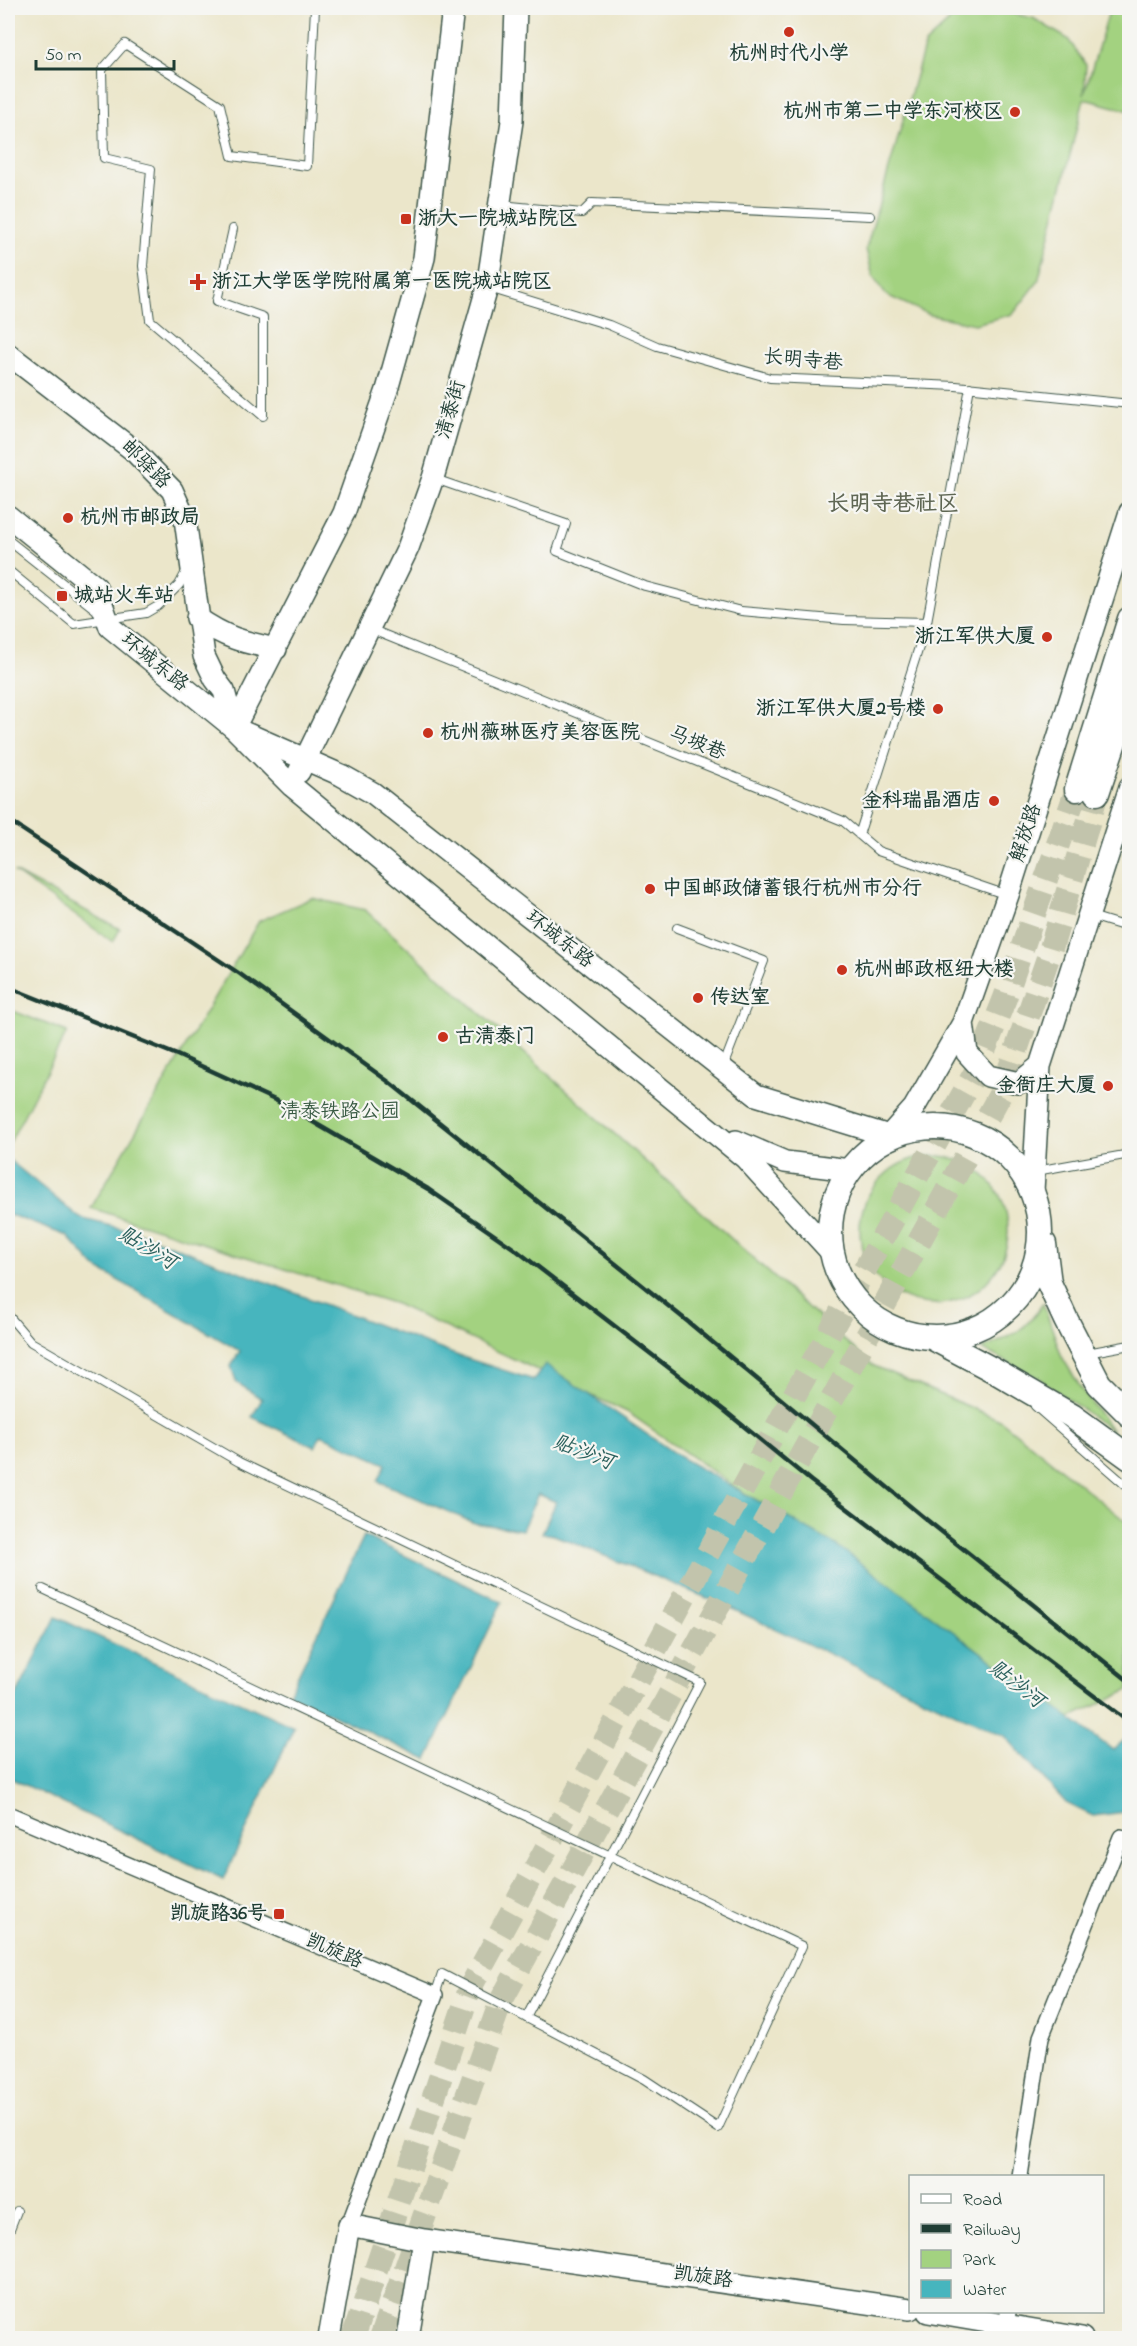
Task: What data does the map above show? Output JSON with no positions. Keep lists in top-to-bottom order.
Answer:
{
  "streets": {
    "main road": [
      "清泰街",
      "邮驿路",
      "环城东路",
      "解放路",
      "凯旋路"
    ],
    "lane": ["长明寺巷", "马坡巷"]
  },
  "crossings": [
    ["长明寺巷", "清泰街"],
    ["清泰街", "环城东路"],
    ["清泰街", "马坡巷"],
    ["邮驿路", "环城东路"],
    ["环城东路", "解放路"],
    ["马坡巷", "解放路"]
  ],
  "districts": ["长明寺巷社区"],
  "water": ["贴沙河"],
  "parks": ["清泰铁路公园"],
  "places": {
    "other": [
      "杭州时代小学",
      "杭州市第二中学东河校区",
      "杭州市邮政局",
      "浙江军供大厦",
      "浙江军供大厦2号楼",
      "杭州薇琳医疗美容医院",
      "金科瑞晶酒店",
      "中国邮政储蓄银行杭州市分行",
      "杭州邮政枢纽大楼",
      "传达室",
      "古清泰门",
      "金衙庄大厦"
    ],
    "transit": ["浙大一院城站院区", "城站火车站", "凯旋路36号"],
    "health": ["浙江大学医学院附属第一医院城站院区"]
  },
  "legend": [
    "Road",
    "Railway",
    "Park",
    "Water"
  ],
  "scale_bar": "50 m"
}
